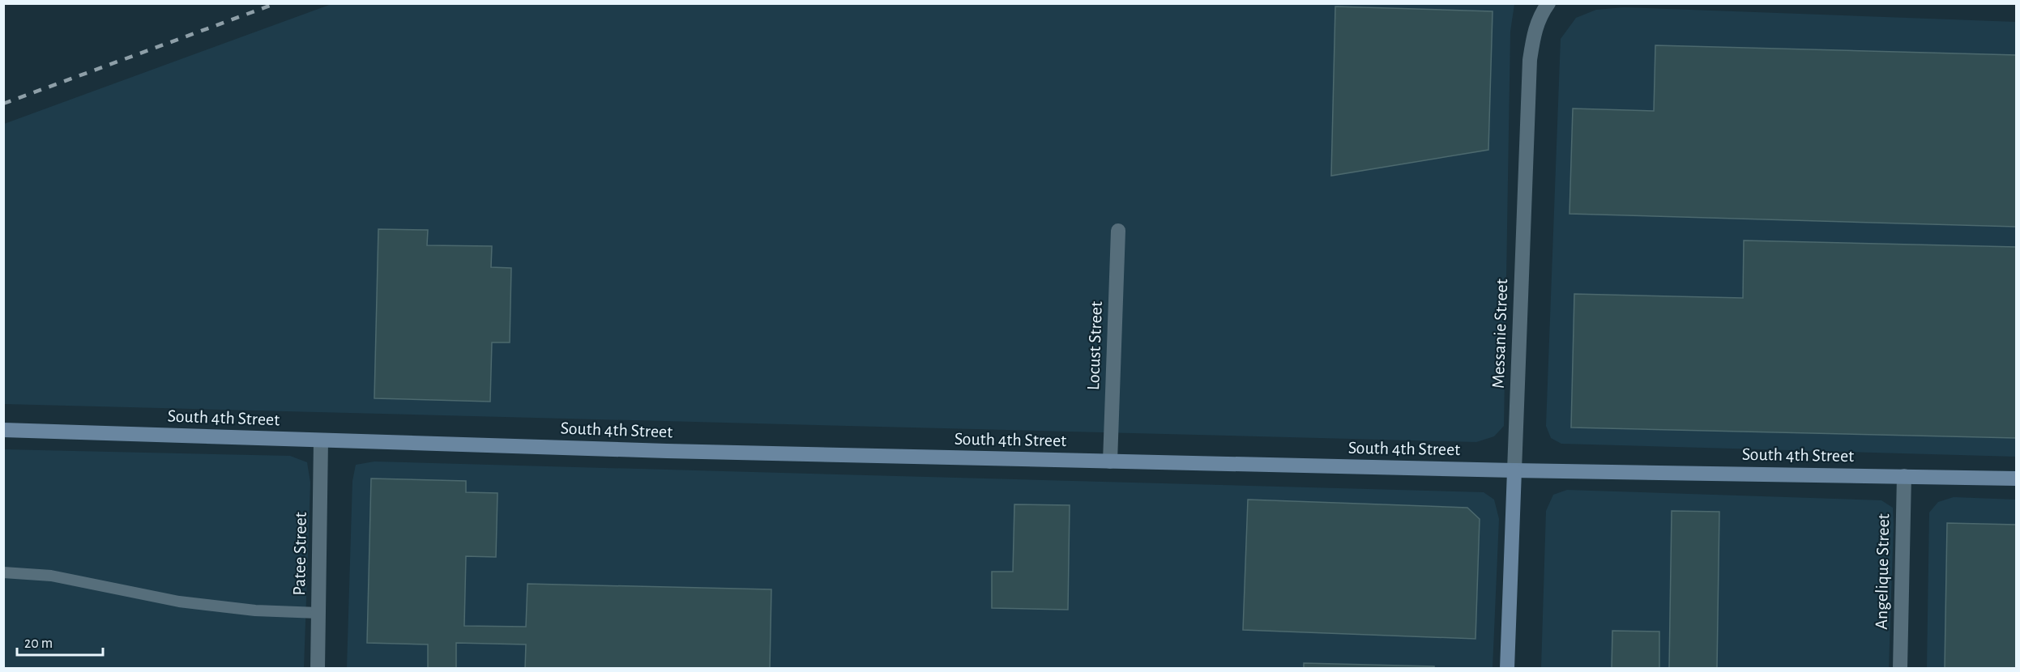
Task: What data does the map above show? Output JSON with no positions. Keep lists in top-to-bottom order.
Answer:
{
  "streets": {
    "main road": ["Messanie Street", "South 4th Street"],
    "street": ["Locust Street", "Patee Street", "Angelique Street"]
  },
  "crossings": [
    ["Messanie Street", "South 4th Street"],
    ["Locust Street", "South 4th Street"],
    ["South 4th Street", "Patee Street"],
    ["South 4th Street", "Angelique Street"]
  ],
  "scale_bar": "20 m"
}
